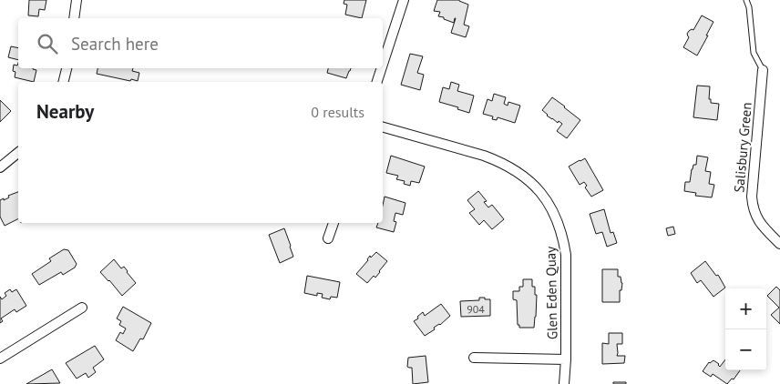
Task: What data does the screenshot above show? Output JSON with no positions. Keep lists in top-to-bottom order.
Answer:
{
  "streets": {
    "street": ["Salisbury Green", "Glen Eden Quay"]
  },
  "house_numbers": ["904"],
  "page": {
    "search": "Search here",
    "heading": ["Nearby", "0 results"],
    "map_buttons": ["+", "−"]
  }
}
